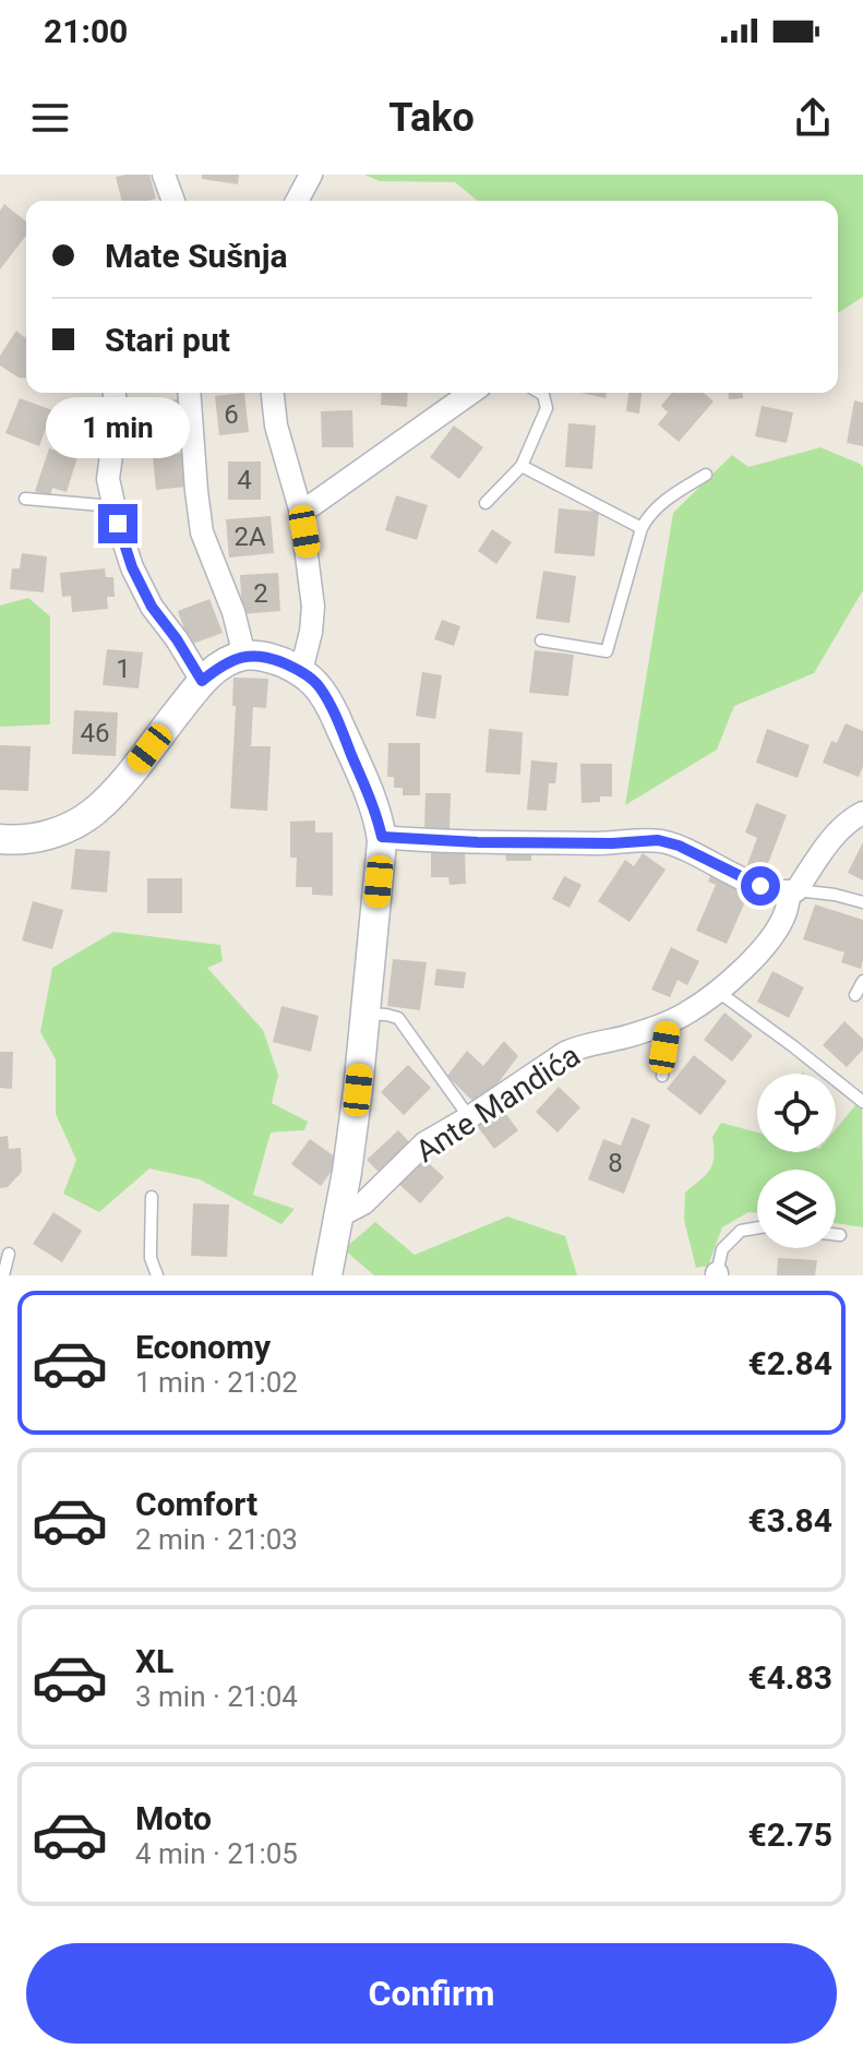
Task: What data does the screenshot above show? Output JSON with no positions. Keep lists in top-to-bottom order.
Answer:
{
  "streets": {
    "street": ["Ante Mandića"]
  },
  "house_numbers": [
    "6",
    "4",
    "2A",
    "2",
    "1",
    "46",
    "8"
  ],
  "page": {
    "status": "21:00",
    "header": "Tako",
    "banner": ["Mate Sušnja", "Stari put"],
    "bubble": "1 min",
    "list": [
      {
        "name": "Economy",
        "note": "1 min · 21:02",
        "value": "€2.84"
      },
      {
        "name": "Comfort",
        "note": "2 min · 21:03",
        "value": "€3.84"
      },
      {
        "name": "XL",
        "note": "3 min · 21:04",
        "value": "€4.83"
      },
      {
        "name": "Moto",
        "note": "4 min · 21:05",
        "value": "€2.75"
      }
    ],
    "buttons": "Confirm"
  }
}
